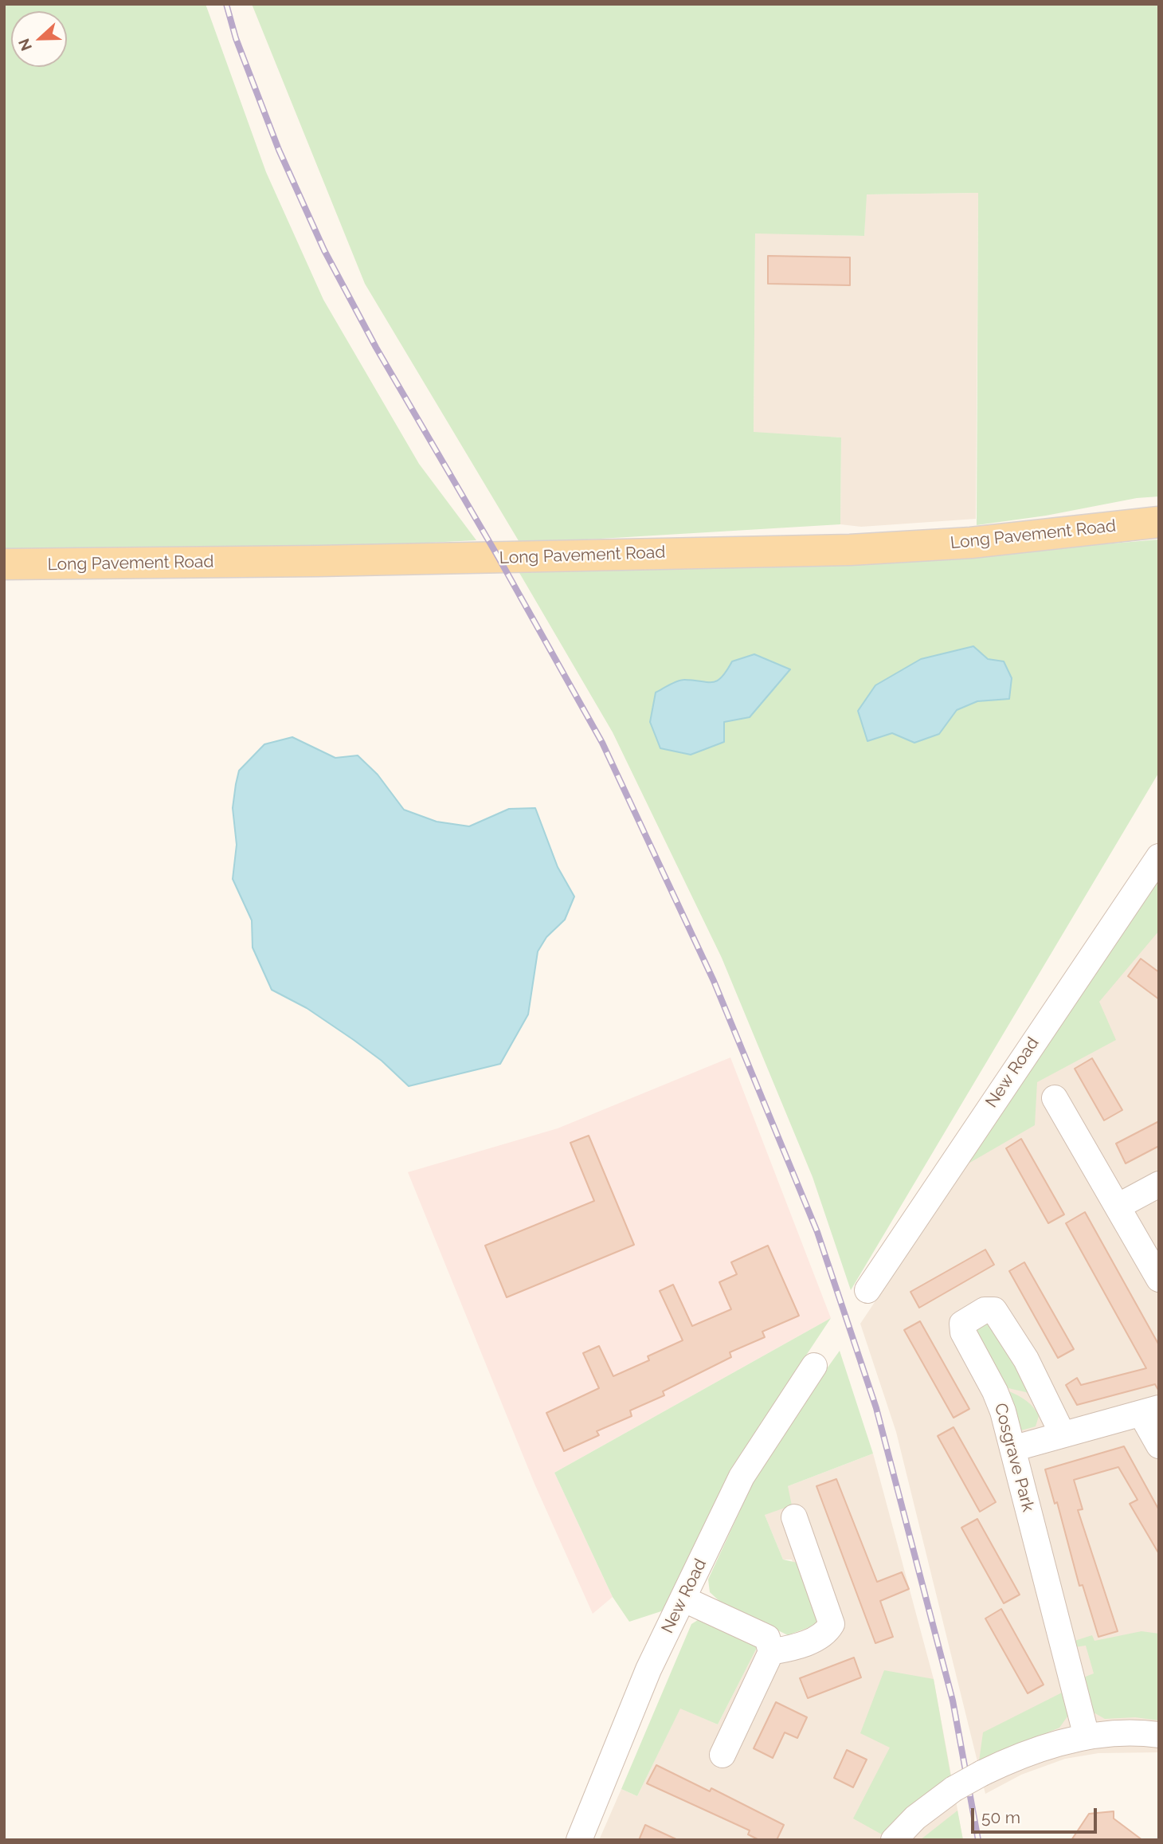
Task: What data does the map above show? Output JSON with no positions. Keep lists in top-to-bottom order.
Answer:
{
  "streets": {
    "main road": ["Long Pavement Road"],
    "street": ["New Road", "Cosgrave Park"]
  },
  "scale_bar": "50 m",
  "north": "left"
}
